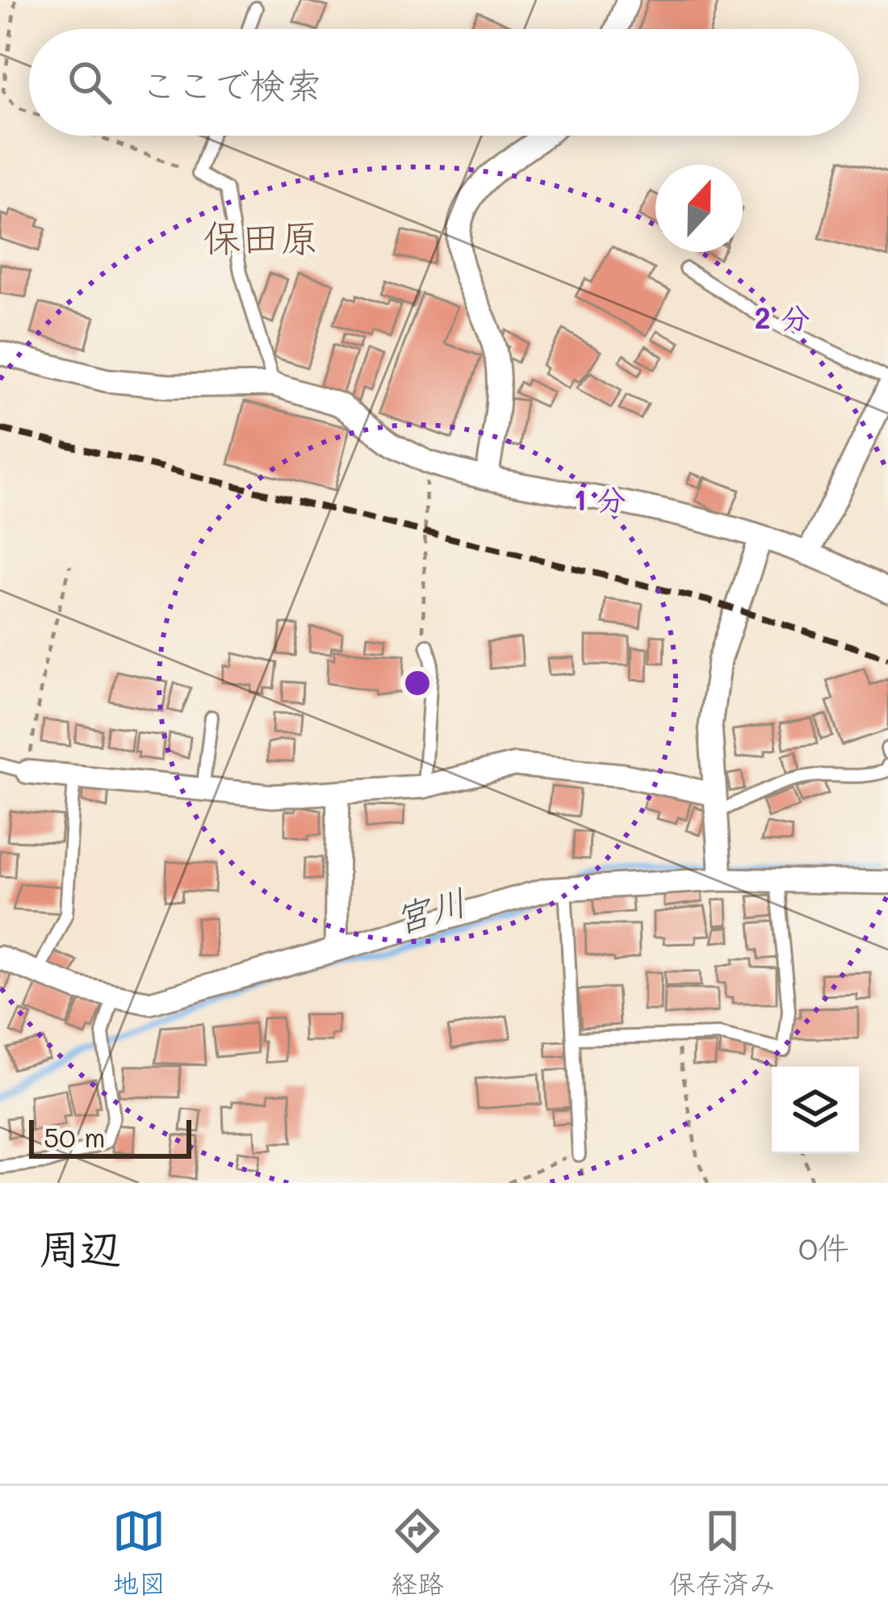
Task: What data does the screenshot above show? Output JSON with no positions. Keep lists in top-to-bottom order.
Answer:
{
  "districts": ["保田原"],
  "water": ["宮川"],
  "scale_bar": "50 m",
  "north": "top",
  "page": {
    "search": "ここで検索",
    "scale": "50 m",
    "heading": ["周辺", "0件"],
    "nav": ["地図", "経路", "保存済み"]
  },
  "rings": ["2 分", "1 分"]
}
